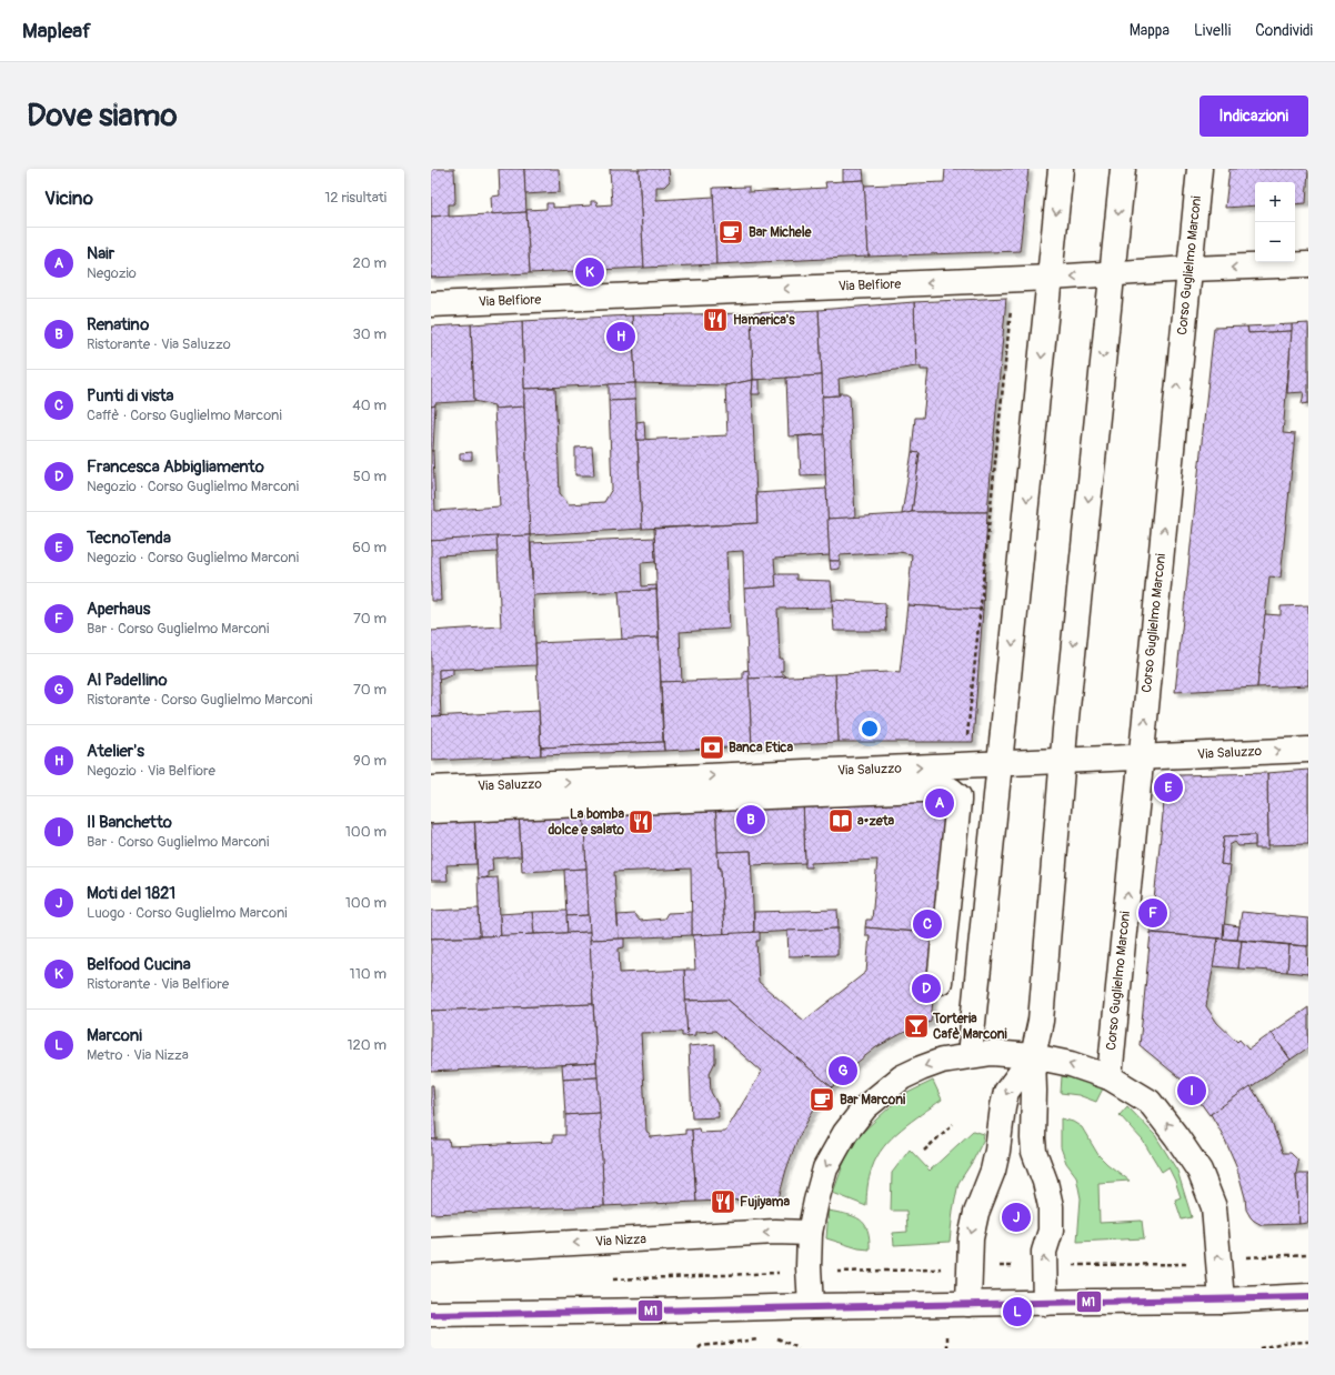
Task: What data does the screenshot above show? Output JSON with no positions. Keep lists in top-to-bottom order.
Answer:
{
  "streets": {
    "street": [
      "Corso Guglielmo Marconi",
      "Via Belfiore",
      "Via Saluzzo",
      "Via Nizza"
    ]
  },
  "crossings": [
    ["Corso Guglielmo Marconi", "Via Belfiore"],
    ["Corso Guglielmo Marconi", "Via Saluzzo"]
  ],
  "one_way": ["Via Belfiore"],
  "places": {
    "cafe": ["Bar Michele", "Bar Marconi"],
    "restaurant": ["Hamerica's", "La bomba dolce e salato", "Fujiyama"],
    "bank": ["Banca Etica"],
    "library": ["a•zeta"],
    "bar": ["Torteria Cafè Marconi"]
  },
  "lines": ["transit line M1"],
  "page": {
    "header": "Mapleaf",
    "nav": ["Mappa", "Livelli", "Condividi"],
    "buttons": "Indicazioni",
    "title": "Dove siamo",
    "heading": ["Vicino", "12 risultati"],
    "map_buttons": ["+", "−"],
    "list": [
      {
        "mark": "A",
        "name": "Nair",
        "note": "Negozio",
        "value": "20 m"
      },
      {
        "mark": "B",
        "name": "Renatino",
        "note": "Ristorante · Via Saluzzo",
        "value": "30 m"
      },
      {
        "mark": "C",
        "name": "Punti di vista",
        "note": "Caffè · Corso Guglielmo Marconi",
        "value": "40 m"
      },
      {
        "mark": "D",
        "name": "Francesca Abbigliamento",
        "note": "Negozio · Corso Guglielmo Marconi",
        "value": "50 m"
      },
      {
        "mark": "E",
        "name": "TecnoTenda",
        "note": "Negozio · Corso Guglielmo Marconi",
        "value": "60 m"
      },
      {
        "mark": "F",
        "name": "Aperhaus",
        "note": "Bar · Corso Guglielmo Marconi",
        "value": "70 m"
      },
      {
        "mark": "G",
        "name": "Al Padellino",
        "note": "Ristorante · Corso Guglielmo Marconi",
        "value": "70 m"
      },
      {
        "mark": "H",
        "name": "Atelier's",
        "note": "Negozio · Via Belfiore",
        "value": "90 m"
      },
      {
        "mark": "I",
        "name": "Il Banchetto",
        "note": "Bar · Corso Guglielmo Marconi",
        "value": "100 m"
      },
      {
        "mark": "J",
        "name": "Moti del 1821",
        "note": "Luogo · Corso Guglielmo Marconi",
        "value": "100 m"
      },
      {
        "mark": "K",
        "name": "Belfood Cucina",
        "note": "Ristorante · Via Belfiore",
        "value": "110 m"
      },
      {
        "mark": "L",
        "name": "Marconi",
        "note": "Metro · Via Nizza",
        "value": "120 m"
      }
    ],
    "pins": [
      "K",
      "H",
      "E",
      "A",
      "B",
      "F",
      "C",
      "D",
      "G",
      "I",
      "J",
      "L"
    ]
  }
}
